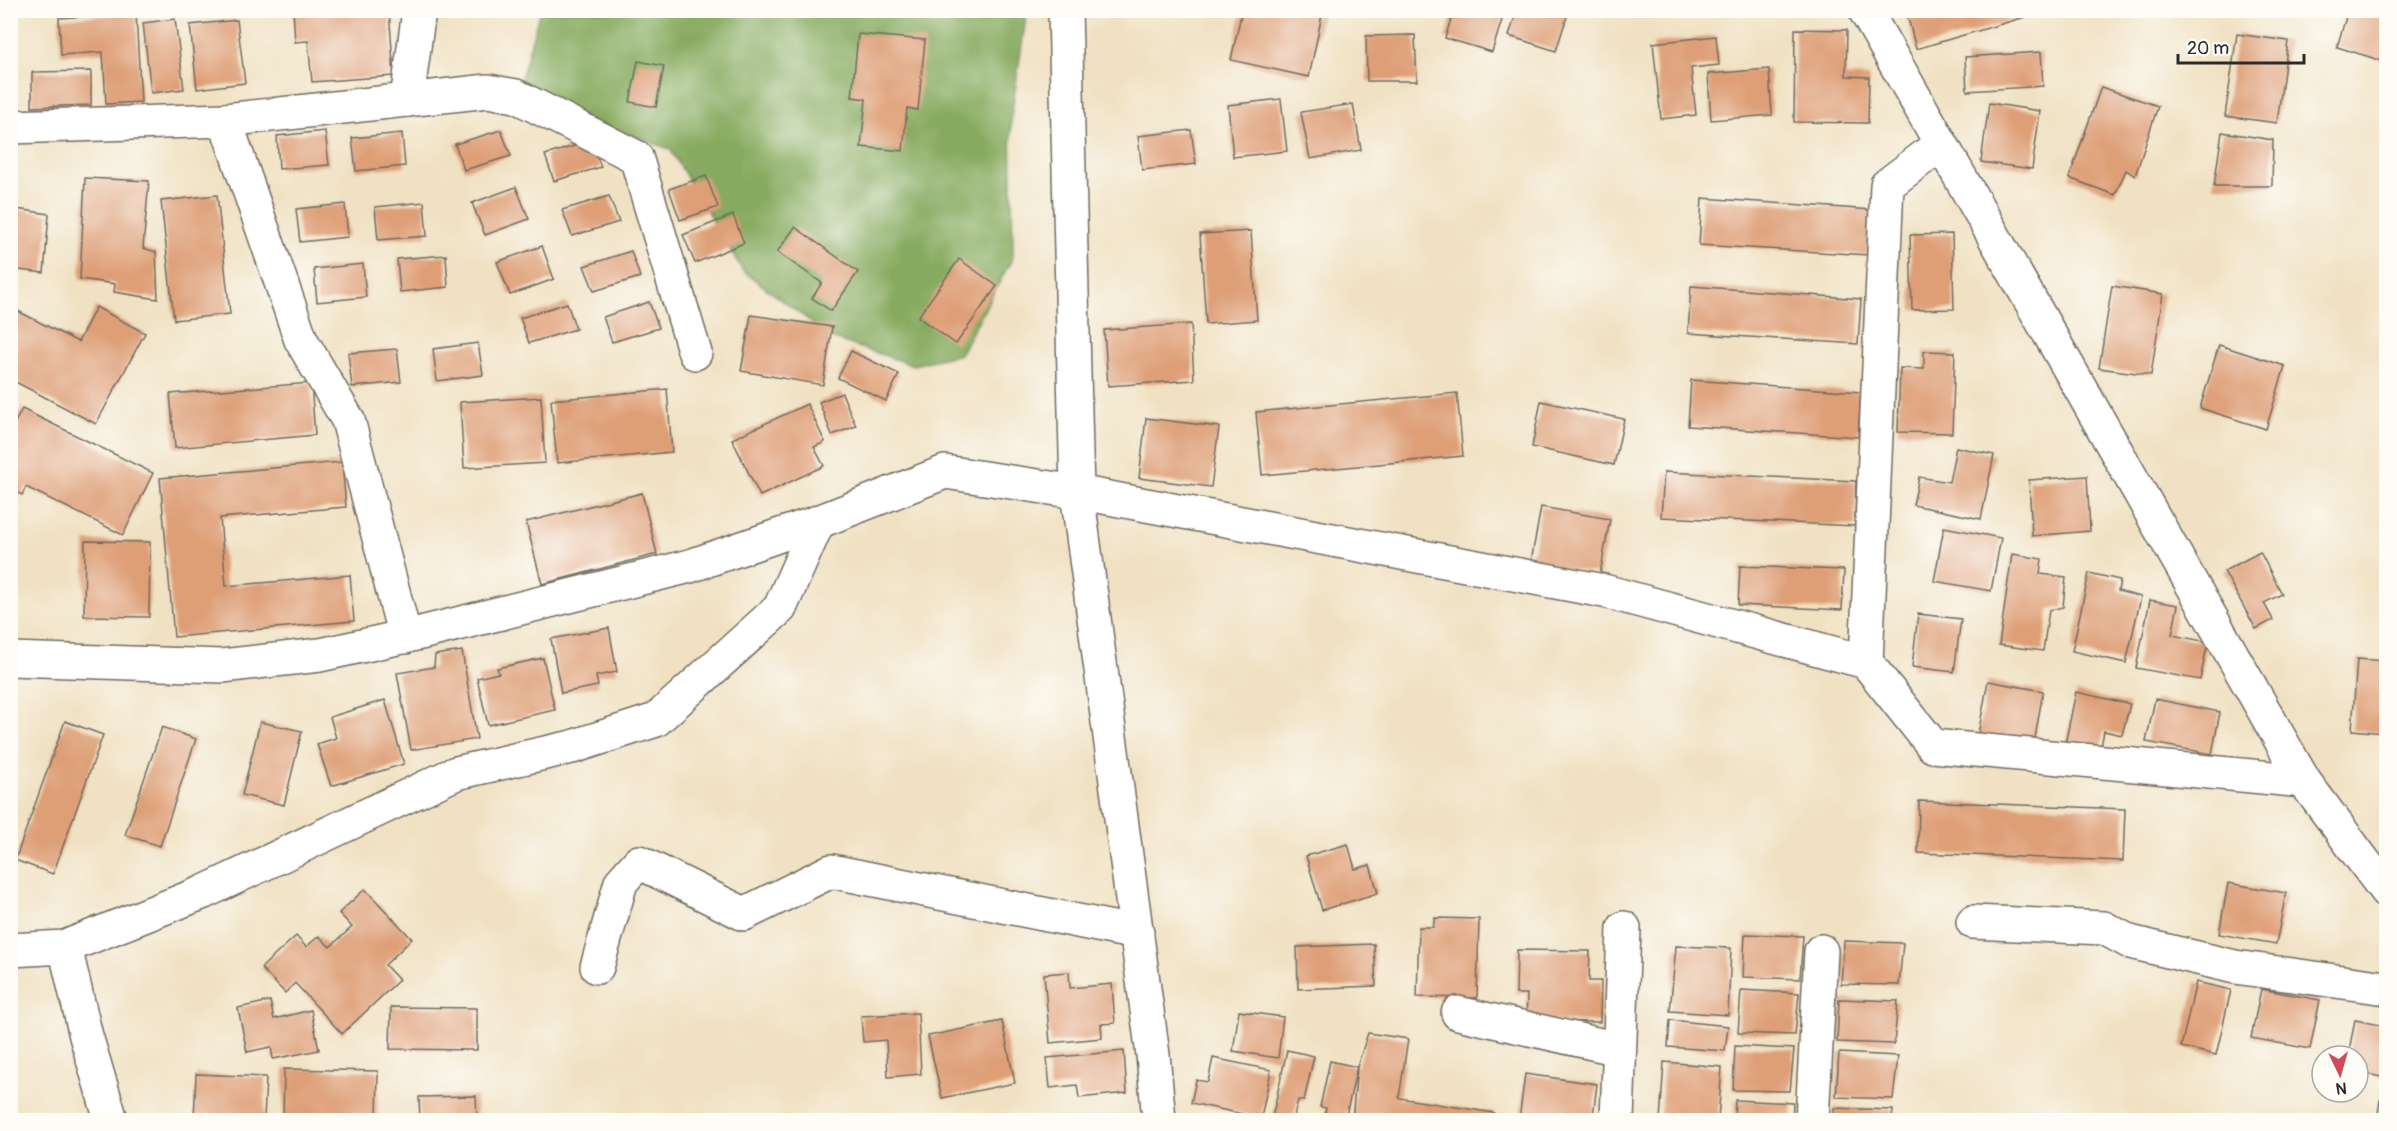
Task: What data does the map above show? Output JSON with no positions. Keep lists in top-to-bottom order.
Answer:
{
  "scale_bar": "20 m",
  "north": "bottom"
}
